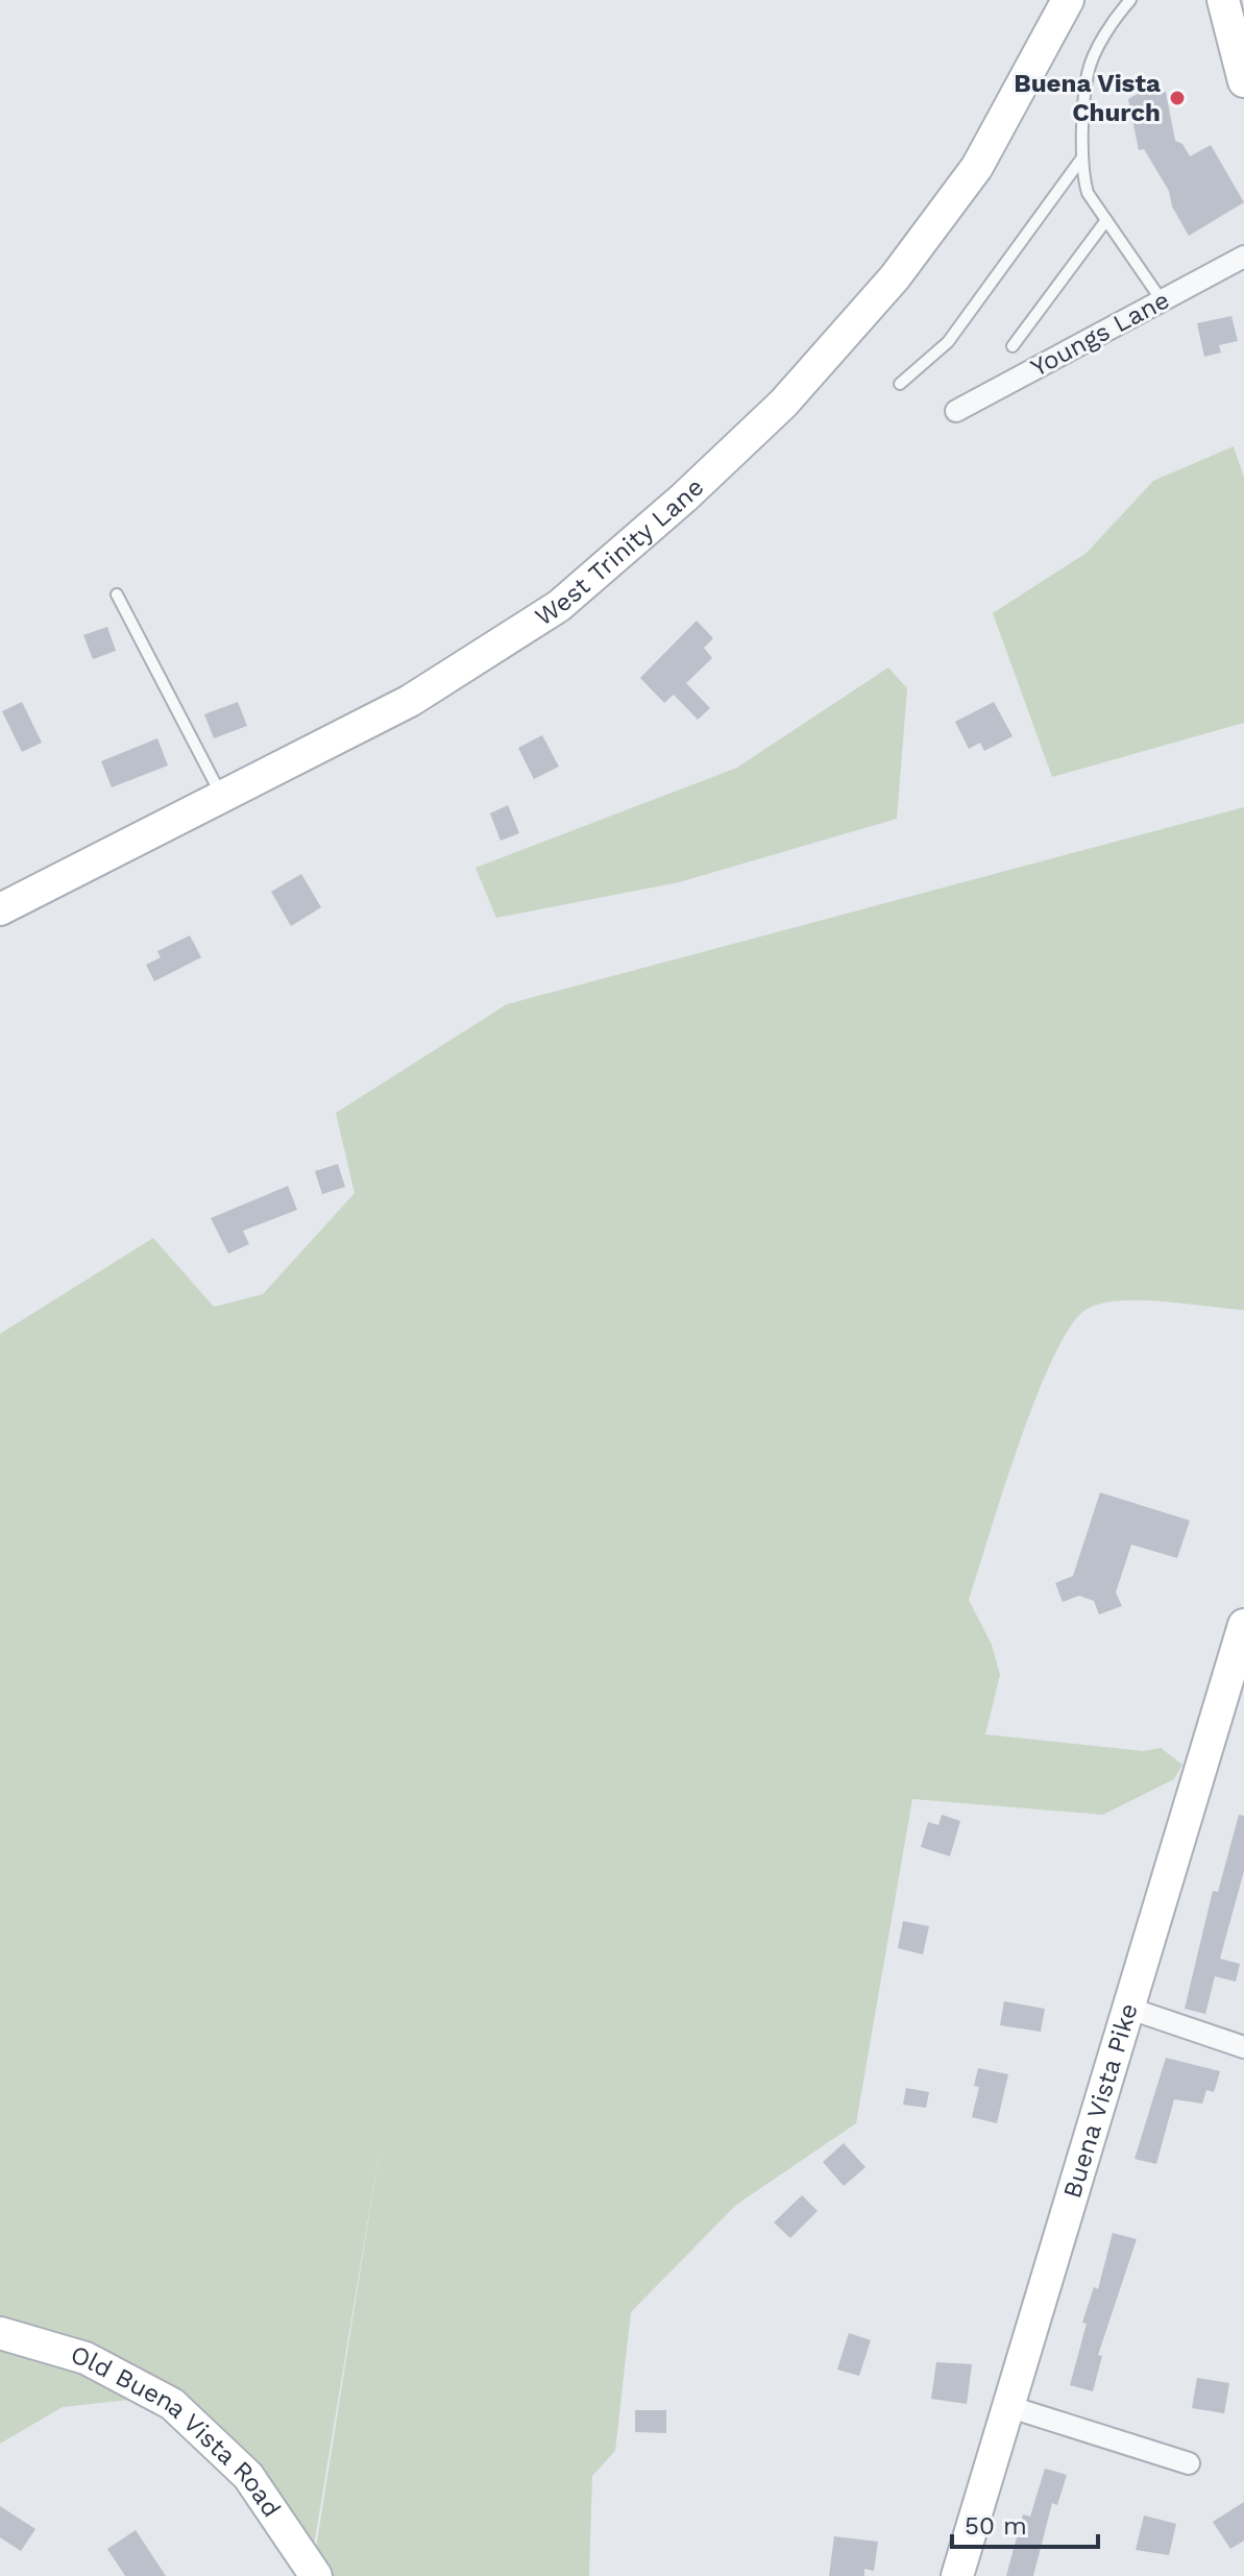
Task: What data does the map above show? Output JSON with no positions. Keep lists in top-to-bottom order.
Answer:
{
  "streets": {
    "main road": ["West Trinity Lane", "Buena Vista Pike", "Old Buena Vista Road"],
    "street": ["Youngs Lane"]
  },
  "places": ["Buena Vista Church"],
  "scale_bar": "50 m"
}
